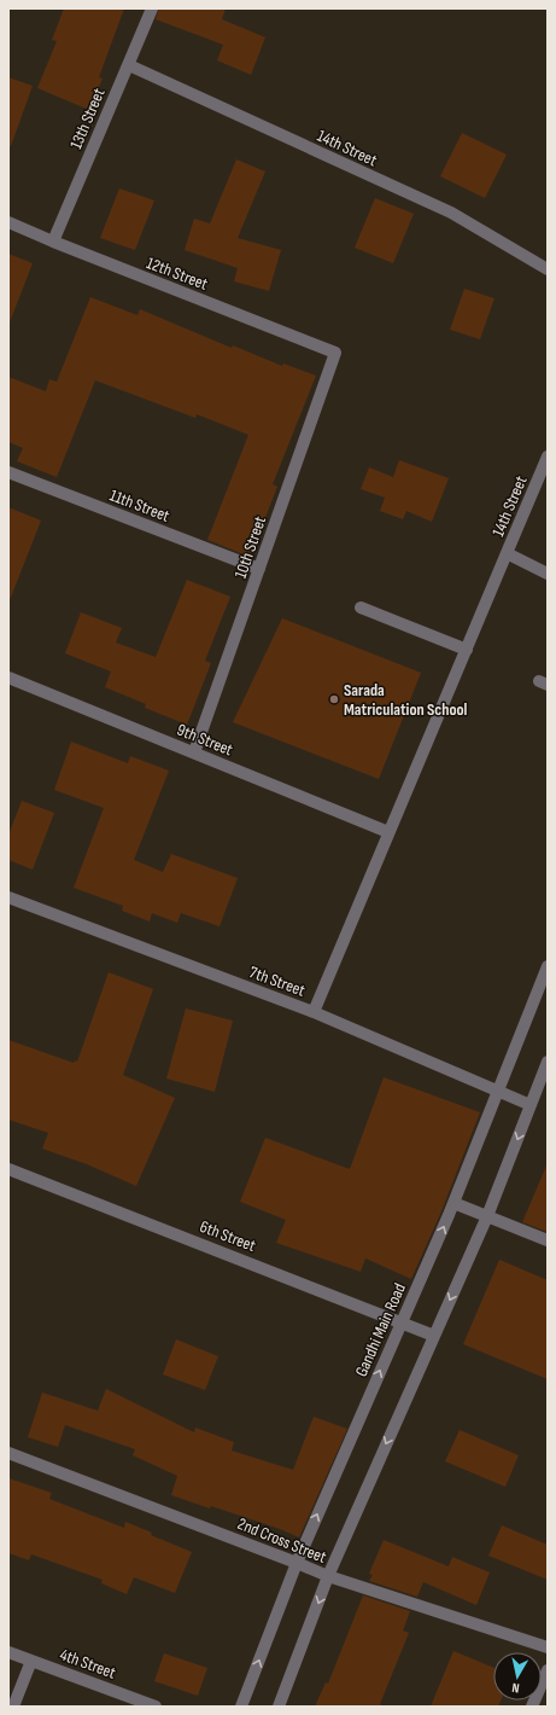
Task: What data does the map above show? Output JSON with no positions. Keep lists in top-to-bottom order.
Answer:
{
  "streets": {
    "street": [
      "13th Street",
      "14th Street",
      "12th Street",
      "11th Street",
      "10th Street",
      "9th Street",
      "7th Street",
      "6th Street",
      "Gandhi Main Road",
      "2nd Cross Street",
      "4th Street"
    ]
  },
  "crossings": [
    ["13th Street", "14th Street"],
    ["13th Street", "12th Street"],
    ["12th Street", "10th Street"],
    ["11th Street", "10th Street"],
    ["10th Street", "9th Street"],
    ["7th Street", "Gandhi Main Road"],
    ["6th Street", "Gandhi Main Road"],
    ["Gandhi Main Road", "2nd Cross Street"]
  ],
  "places": ["Sarada Matriculation School"],
  "north": "bottom"
}
